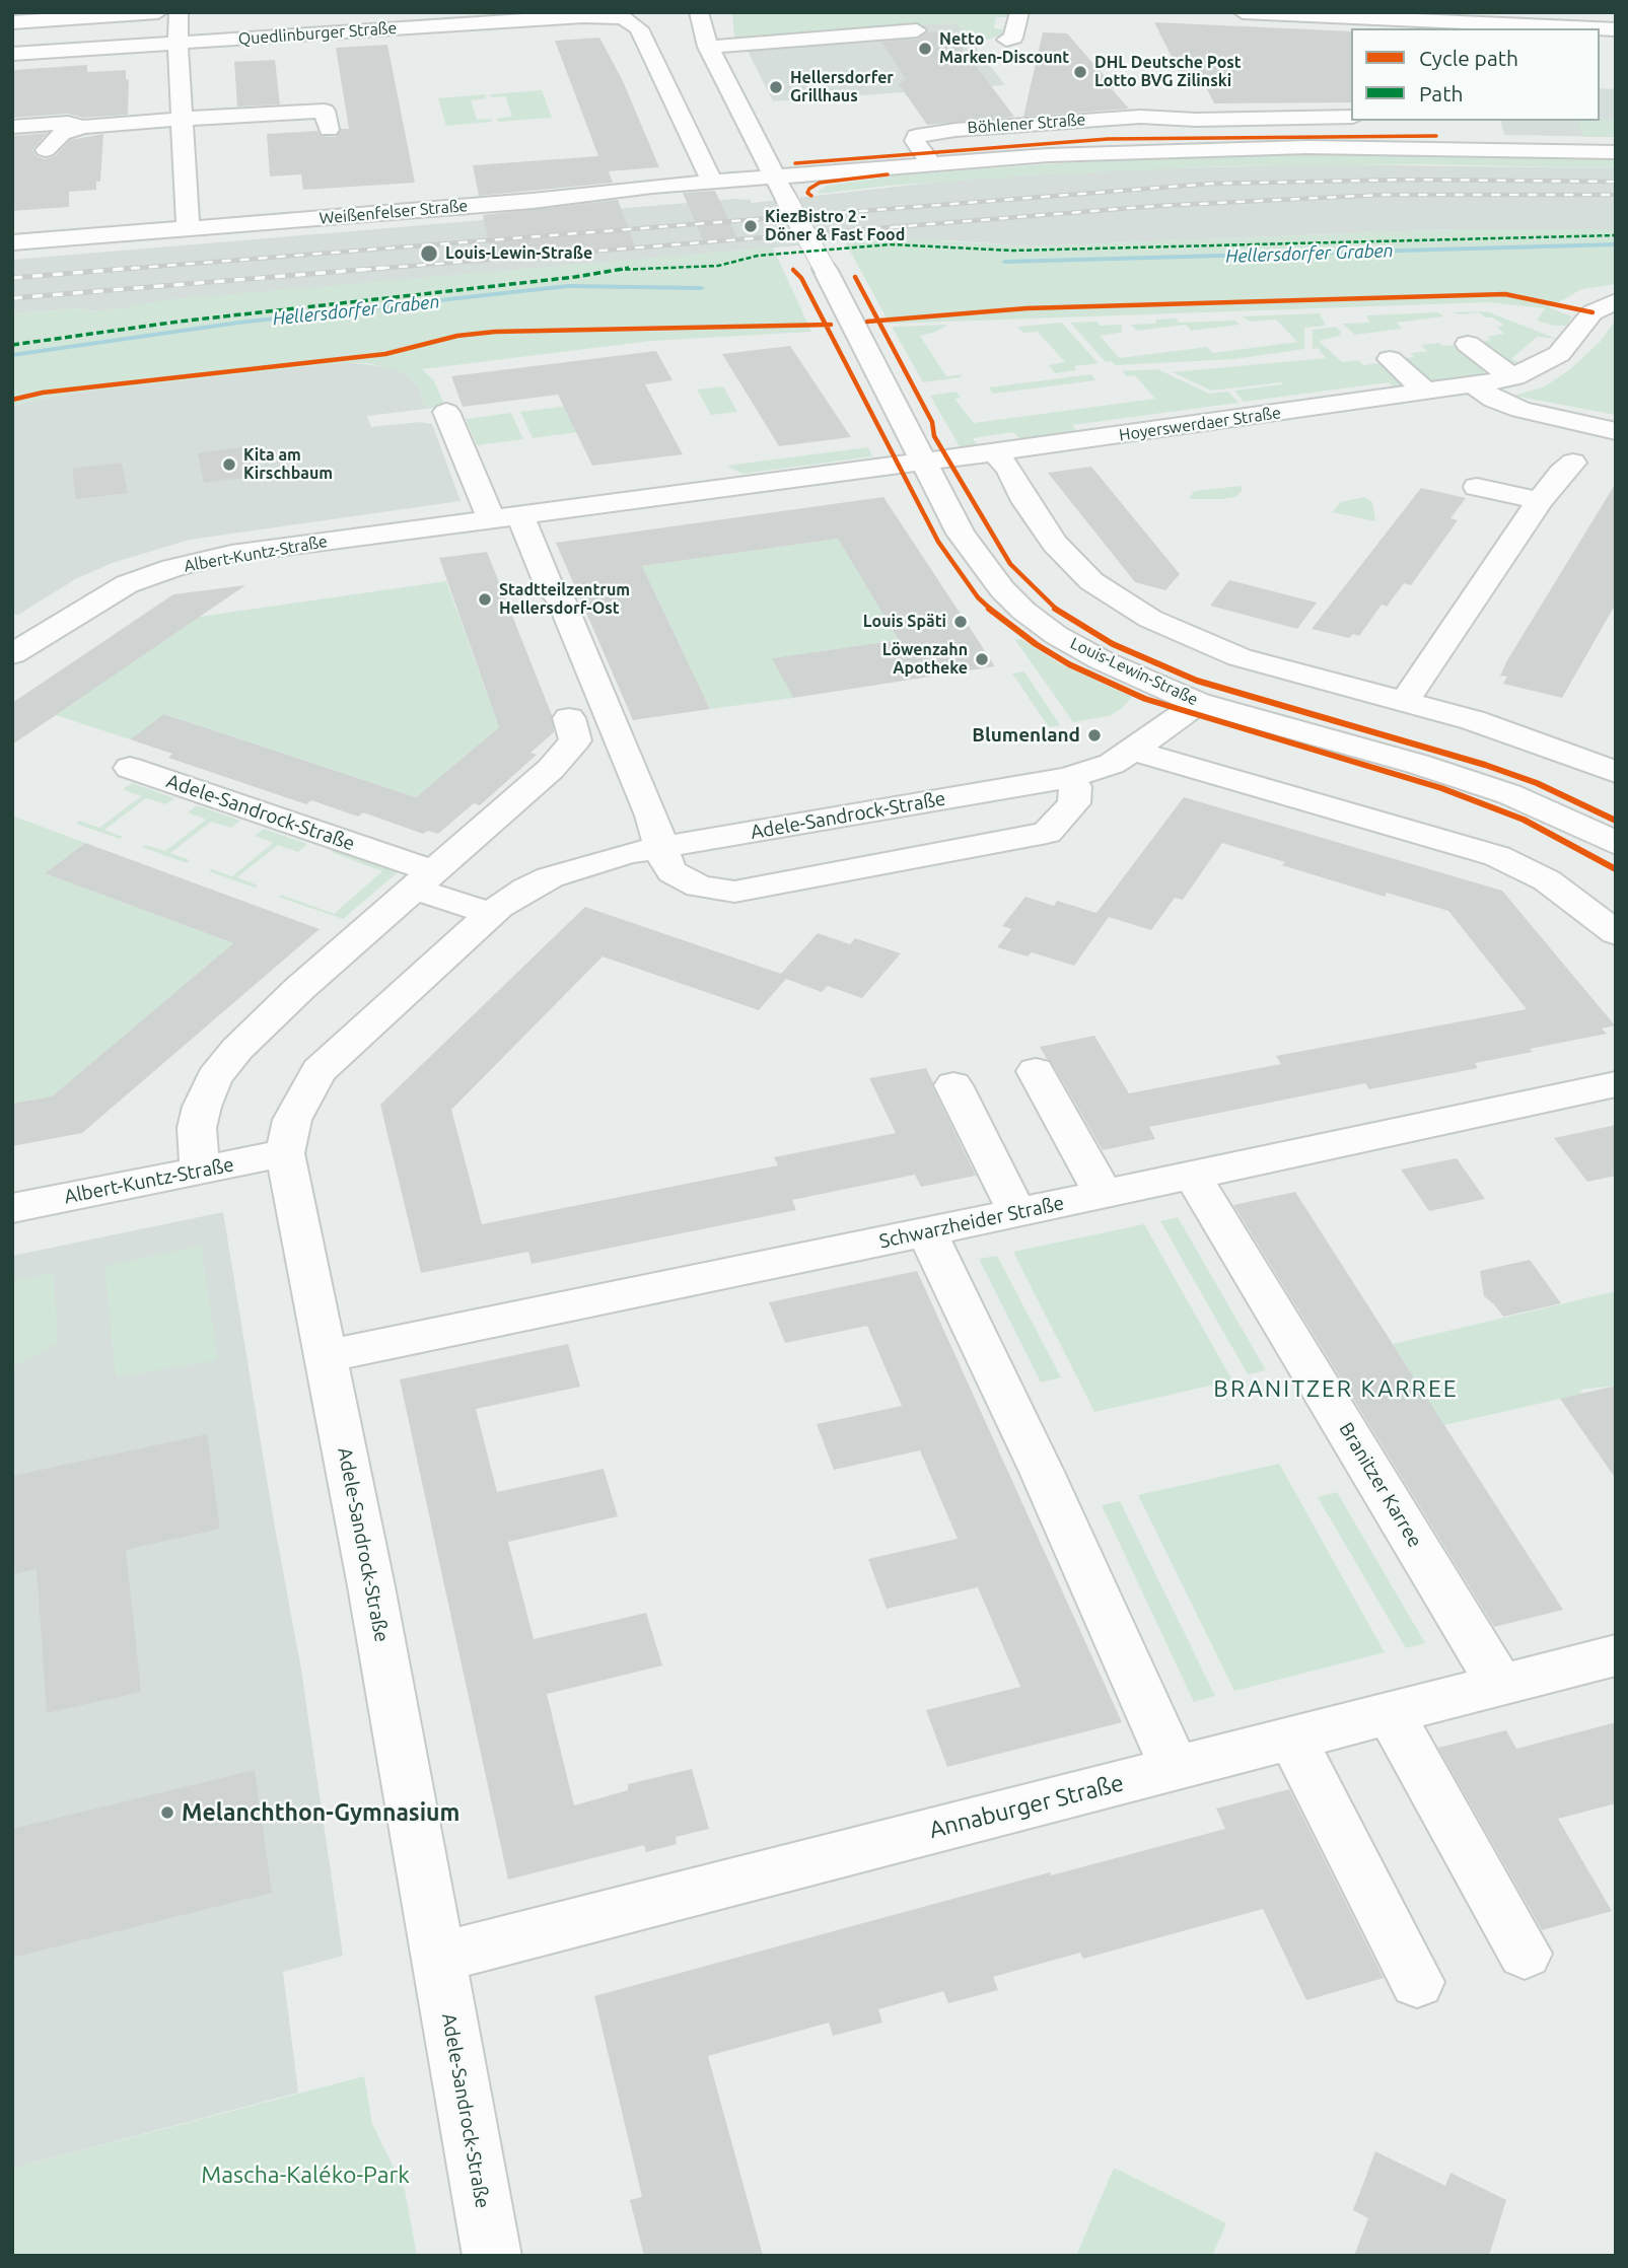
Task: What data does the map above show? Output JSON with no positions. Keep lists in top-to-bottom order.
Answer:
{
  "streets": {
    "street": [
      "Quedlinburger Straße",
      "Böhlener Straße",
      "Weißenfelser Straße",
      "Hoyerswerdaer Straße",
      "Albert-Kuntz-Straße",
      "Louis-Lewin-Straße",
      "Adele-Sandrock-Straße",
      "Schwarzheider Straße",
      "Branitzer Karree",
      "Annaburger Straße"
    ]
  },
  "crossings": [
    ["Quedlinburger Straße", "Weißenfelser Straße"],
    ["Böhlener Straße", "Weißenfelser Straße"],
    ["Böhlener Straße", "Louis-Lewin-Straße"],
    ["Weißenfelser Straße", "Louis-Lewin-Straße"],
    ["Hoyerswerdaer Straße", "Albert-Kuntz-Straße"],
    ["Hoyerswerdaer Straße", "Louis-Lewin-Straße"],
    ["Albert-Kuntz-Straße", "Louis-Lewin-Straße"],
    ["Albert-Kuntz-Straße", "Adele-Sandrock-Straße"],
    ["Louis-Lewin-Straße", "Adele-Sandrock-Straße"],
    ["Adele-Sandrock-Straße", "Schwarzheider Straße"],
    ["Adele-Sandrock-Straße", "Annaburger Straße"],
    ["Schwarzheider Straße", "Branitzer Karree"],
    ["Branitzer Karree", "Annaburger Straße"]
  ],
  "districts": ["BRANITZER KARREE"],
  "water": ["Hellersdorfer Graben"],
  "parks": ["Mascha-Kaléko-Park"],
  "places": [
    "Netto Marken-Discount",
    "DHL Deutsche Post Lotto BVG Zilinski",
    "Hellersdorfer Grillhaus",
    "KiezBistro 2 - Döner & Fast Food",
    "Louis-Lewin-Straße",
    "Kita am Kirschbaum",
    "Stadtteilzentrum Hellersdorf-Ost",
    "Louis Späti",
    "Löwenzahn Apotheke",
    "Blumenland",
    "Melanchthon-Gymnasium"
  ],
  "legend": ["Cycle path", "Path"]
}
